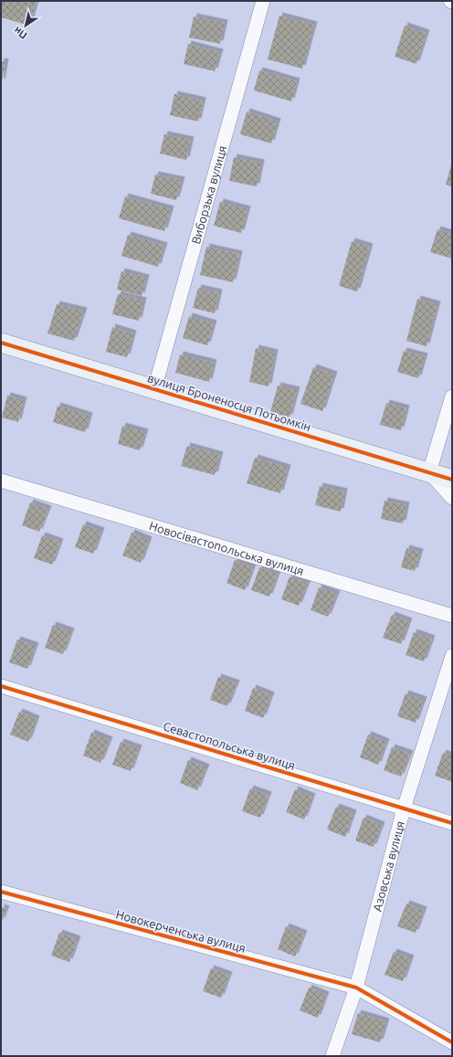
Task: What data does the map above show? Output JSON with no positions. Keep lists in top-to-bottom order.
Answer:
{
  "streets": {
    "street": [
      "Виборзька вулиця",
      "вулиця Броненосця Потьомкін",
      "Новосівастопольська вулиця",
      "Севастопольська вулиця",
      "Азовська вулиця",
      "Новокерченська вулиця"
    ]
  },
  "crossings": [
    ["Виборзька вулиця", "вулиця Броненосця Потьомкін"],
    ["Севастопольська вулиця", "Азовська вулиця"],
    ["Азовська вулиця", "Новокерченська вулиця"]
  ],
  "north": "bottom left"
}
